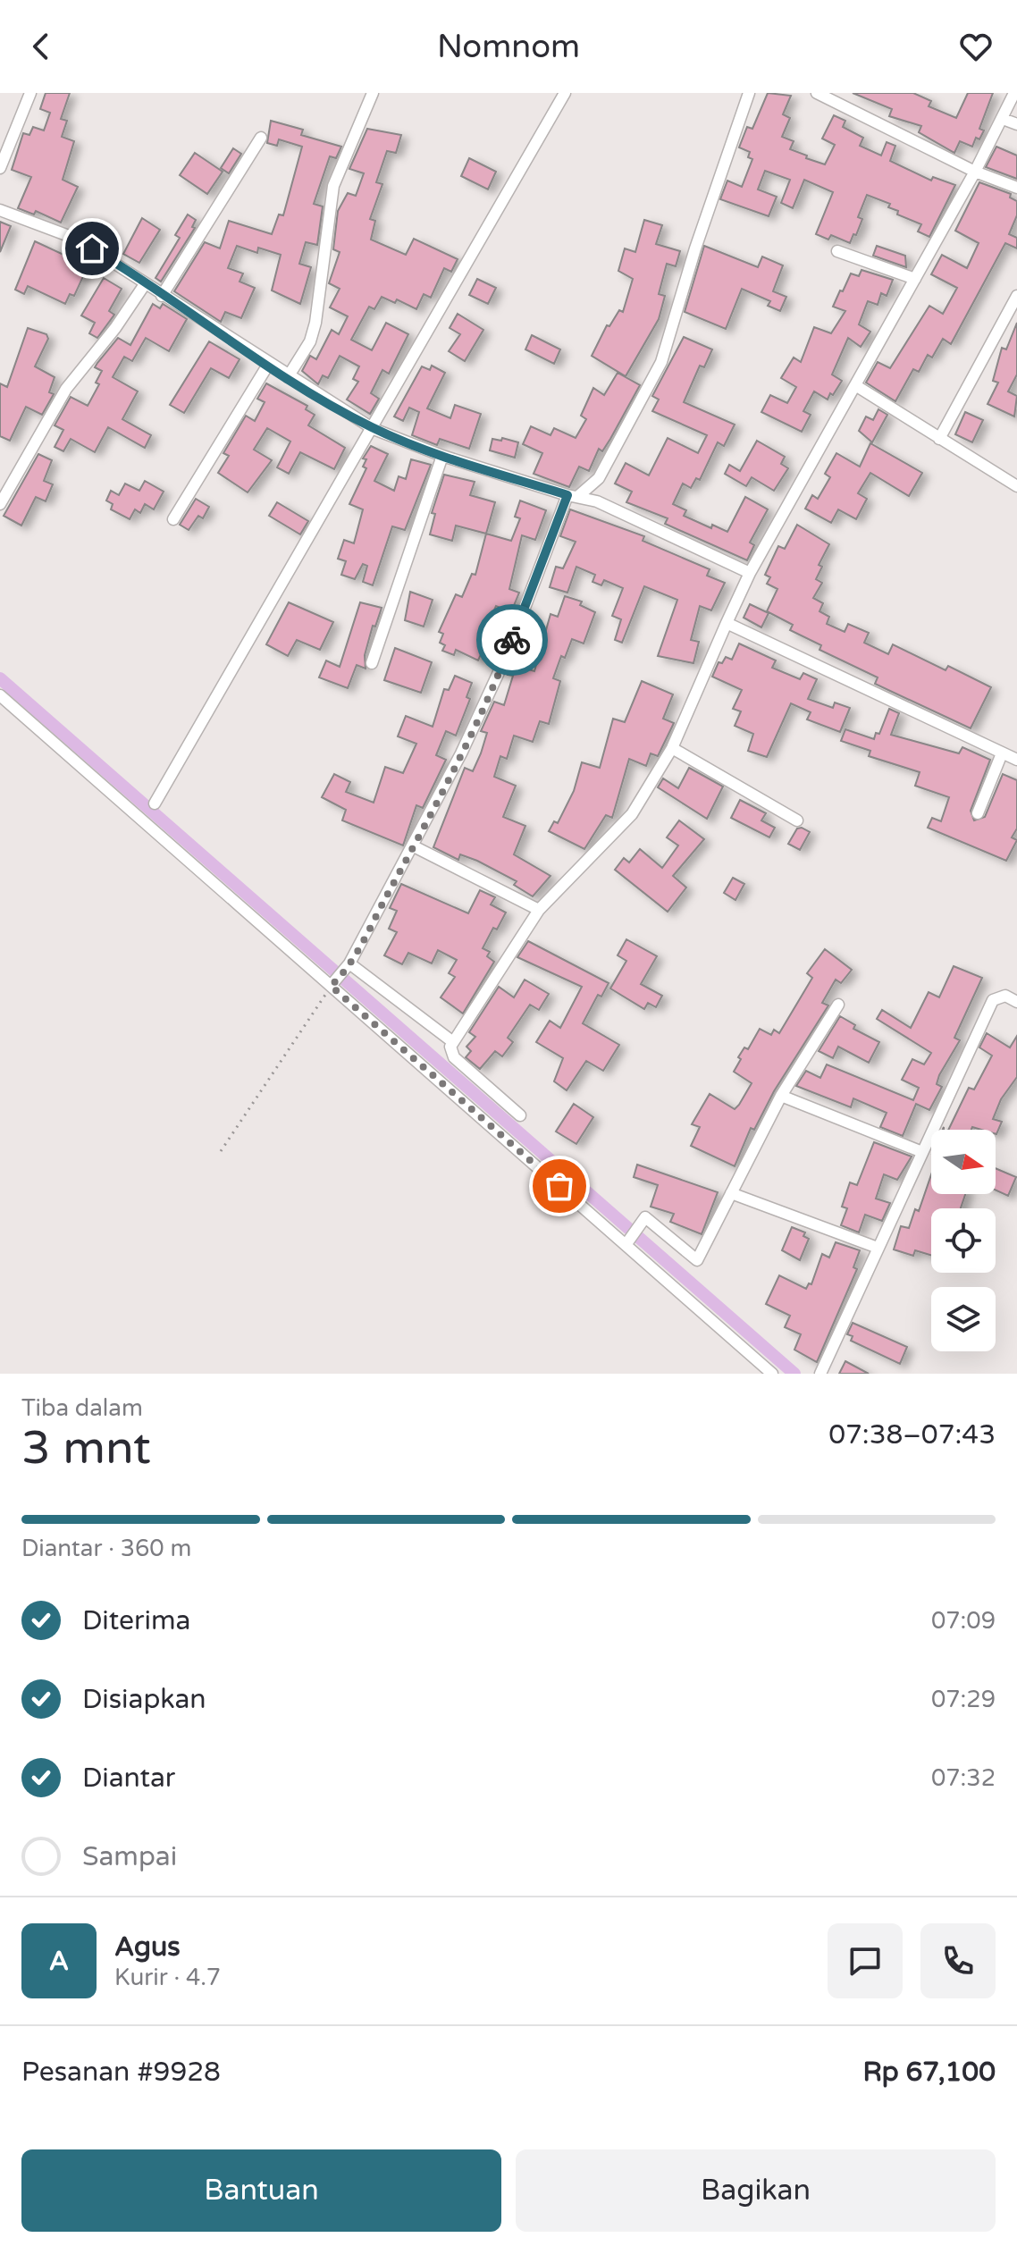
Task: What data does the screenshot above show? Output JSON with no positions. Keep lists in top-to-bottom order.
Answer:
{
  "north": "right",
  "page": {
    "header": "Nomnom",
    "heading": ["3 mnt", "Tiba dalam", "07:38–07:43"],
    "panel": [
      "Agus",
      "Kurir · 4.7",
      "Pesanan #9928",
      "Rp 67,100"
    ],
    "bar": "Diantar · 360 m",
    "list": [
      ["Diterima", "07:09"],
      ["Disiapkan", "07:29"],
      ["Diantar", "07:32"],
      "Sampai"
    ],
    "round": "A",
    "buttons": ["Bantuan", "Bagikan"]
  }
}
